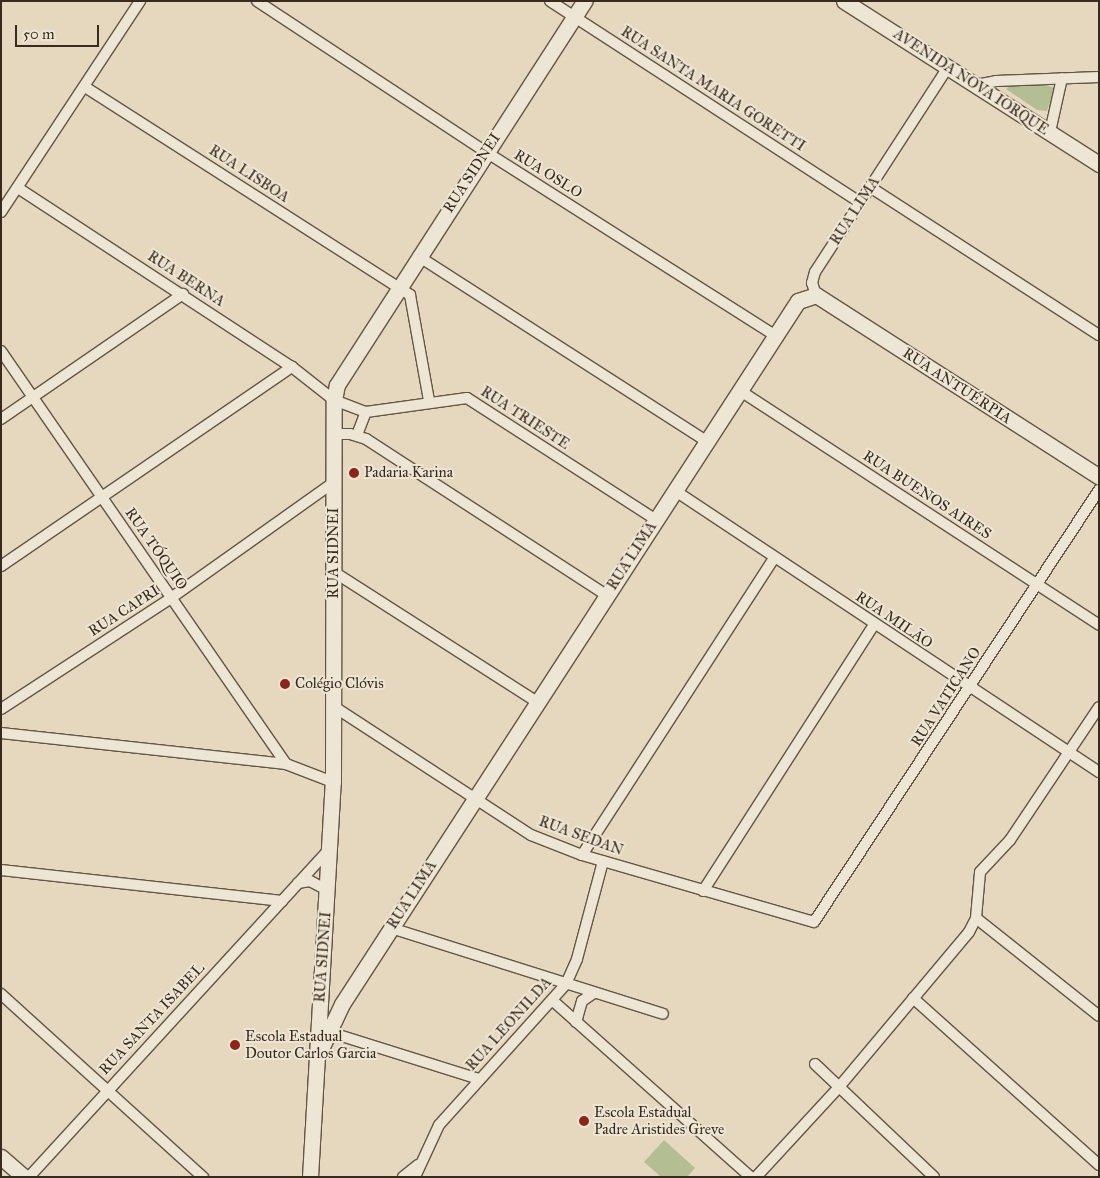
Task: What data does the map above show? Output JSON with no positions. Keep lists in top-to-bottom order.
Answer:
{
  "streets": {
    "main road": [
      "AVENIDA NOVA IORQUE",
      "RUA SIDNEI",
      "RUA LIMA",
      "RUA ANTUÉRPIA"
    ],
    "street": [
      "RUA SANTA MARIA GORETTI",
      "RUA LISBOA",
      "RUA OSLO",
      "RUA BERNA",
      "RUA TRIESTE",
      "RUA BUENOS AIRES",
      "RUA TÓQUIO",
      "RUA CAPRI",
      "RUA MILÃO",
      "RUA VATICANO",
      "RUA SEDAN",
      "RUA SANTA ISABEL",
      "RUA LEONILDA"
    ]
  },
  "crossings": [
    ["AVENIDA NOVA IORQUE", "RUA LIMA"],
    ["RUA SANTA MARIA GORETTI", "RUA SIDNEI"],
    ["RUA SANTA MARIA GORETTI", "RUA LIMA"],
    ["RUA SIDNEI", "RUA LISBOA"],
    ["RUA SIDNEI", "RUA OSLO"],
    ["RUA SIDNEI", "RUA LIMA"],
    ["RUA SIDNEI", "RUA BERNA"],
    ["RUA SIDNEI", "RUA CAPRI"],
    ["RUA SIDNEI", "RUA SEDAN"],
    ["RUA SIDNEI", "RUA SANTA ISABEL"],
    ["RUA OSLO", "RUA LIMA"],
    ["RUA LIMA", "RUA ANTUÉRPIA"],
    ["RUA LIMA", "RUA TRIESTE"],
    ["RUA LIMA", "RUA BUENOS AIRES"],
    ["RUA LIMA", "RUA MILÃO"],
    ["RUA LIMA", "RUA SEDAN"],
    ["RUA BUENOS AIRES", "RUA VATICANO"],
    ["RUA TÓQUIO", "RUA CAPRI"],
    ["RUA MILÃO", "RUA VATICANO"],
    ["RUA VATICANO", "RUA SEDAN"],
    ["RUA SEDAN", "RUA LEONILDA"]
  ],
  "places": [
    "Padaria Karina",
    "Colégio Clóvis",
    "Escola Estadual Doutor Carlos Garcia",
    "Escola Estadual Padre Aristides Greve"
  ],
  "scale_bar": "50 m"
}
